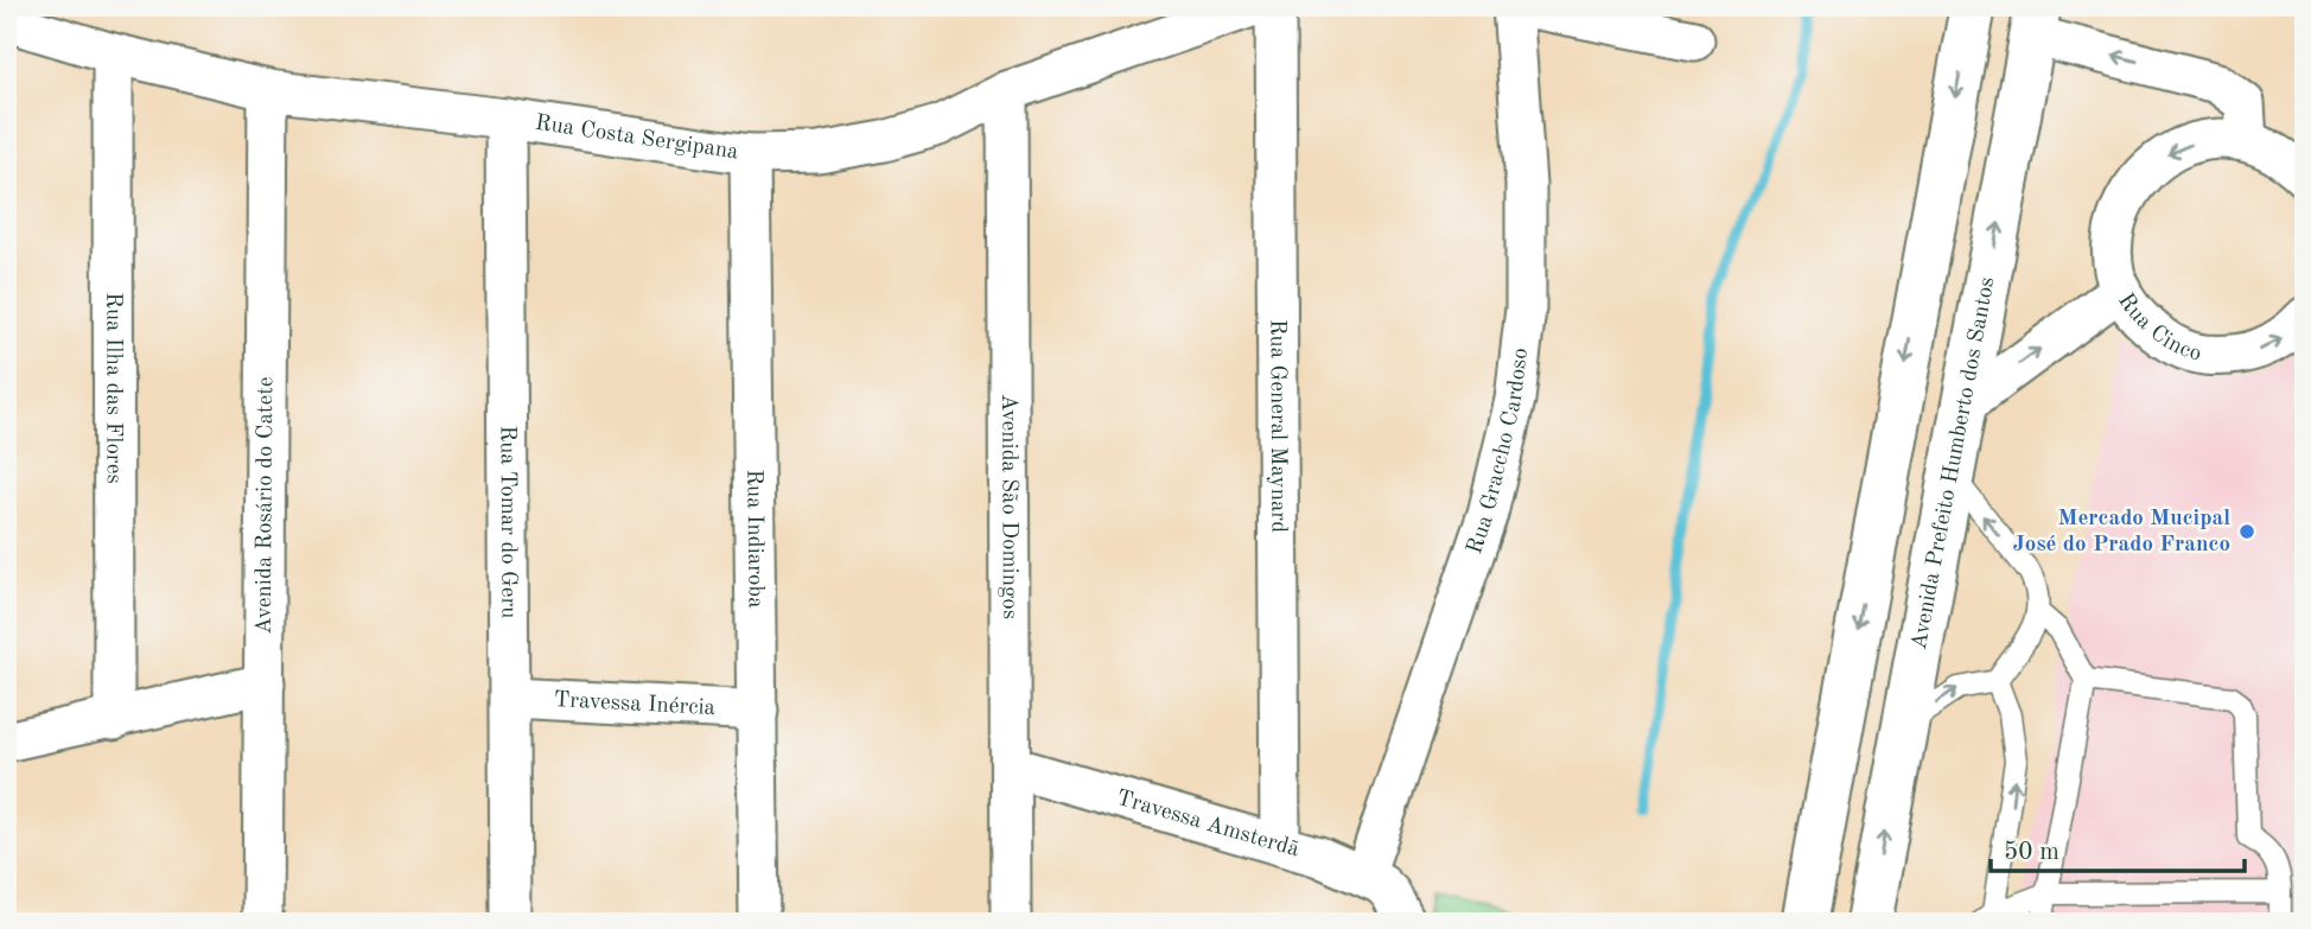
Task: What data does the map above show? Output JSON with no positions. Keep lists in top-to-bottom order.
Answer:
{
  "streets": {
    "street": [
      "Rua Costa Sergipana",
      "Rua Cinco",
      "Rua Ilha das Flores",
      "Rua General Maynard",
      "Rua Graccho Cardoso",
      "Avenida Prefeito Humberto dos Santos",
      "Avenida Rosário do Catete",
      "Avenida São Domingos",
      "Rua Tomar do Geru",
      "Rua Indiaroba",
      "Travessa Inércia",
      "Travessa Amsterdã"
    ]
  },
  "crossings": [
    ["Rua Costa Sergipana", "Rua Ilha das Flores"],
    ["Rua Costa Sergipana", "Avenida Rosário do Catete"],
    ["Rua Costa Sergipana", "Avenida São Domingos"],
    ["Rua Costa Sergipana", "Rua Tomar do Geru"],
    ["Rua Costa Sergipana", "Rua Indiaroba"],
    ["Rua General Maynard", "Travessa Amsterdã"],
    ["Rua Graccho Cardoso", "Travessa Amsterdã"],
    ["Avenida São Domingos", "Travessa Amsterdã"],
    ["Rua Tomar do Geru", "Travessa Inércia"],
    ["Rua Indiaroba", "Travessa Inércia"]
  ],
  "places": ["Mercado Mucipal José do Prado Franco"],
  "scale_bar": "50 m"
}
